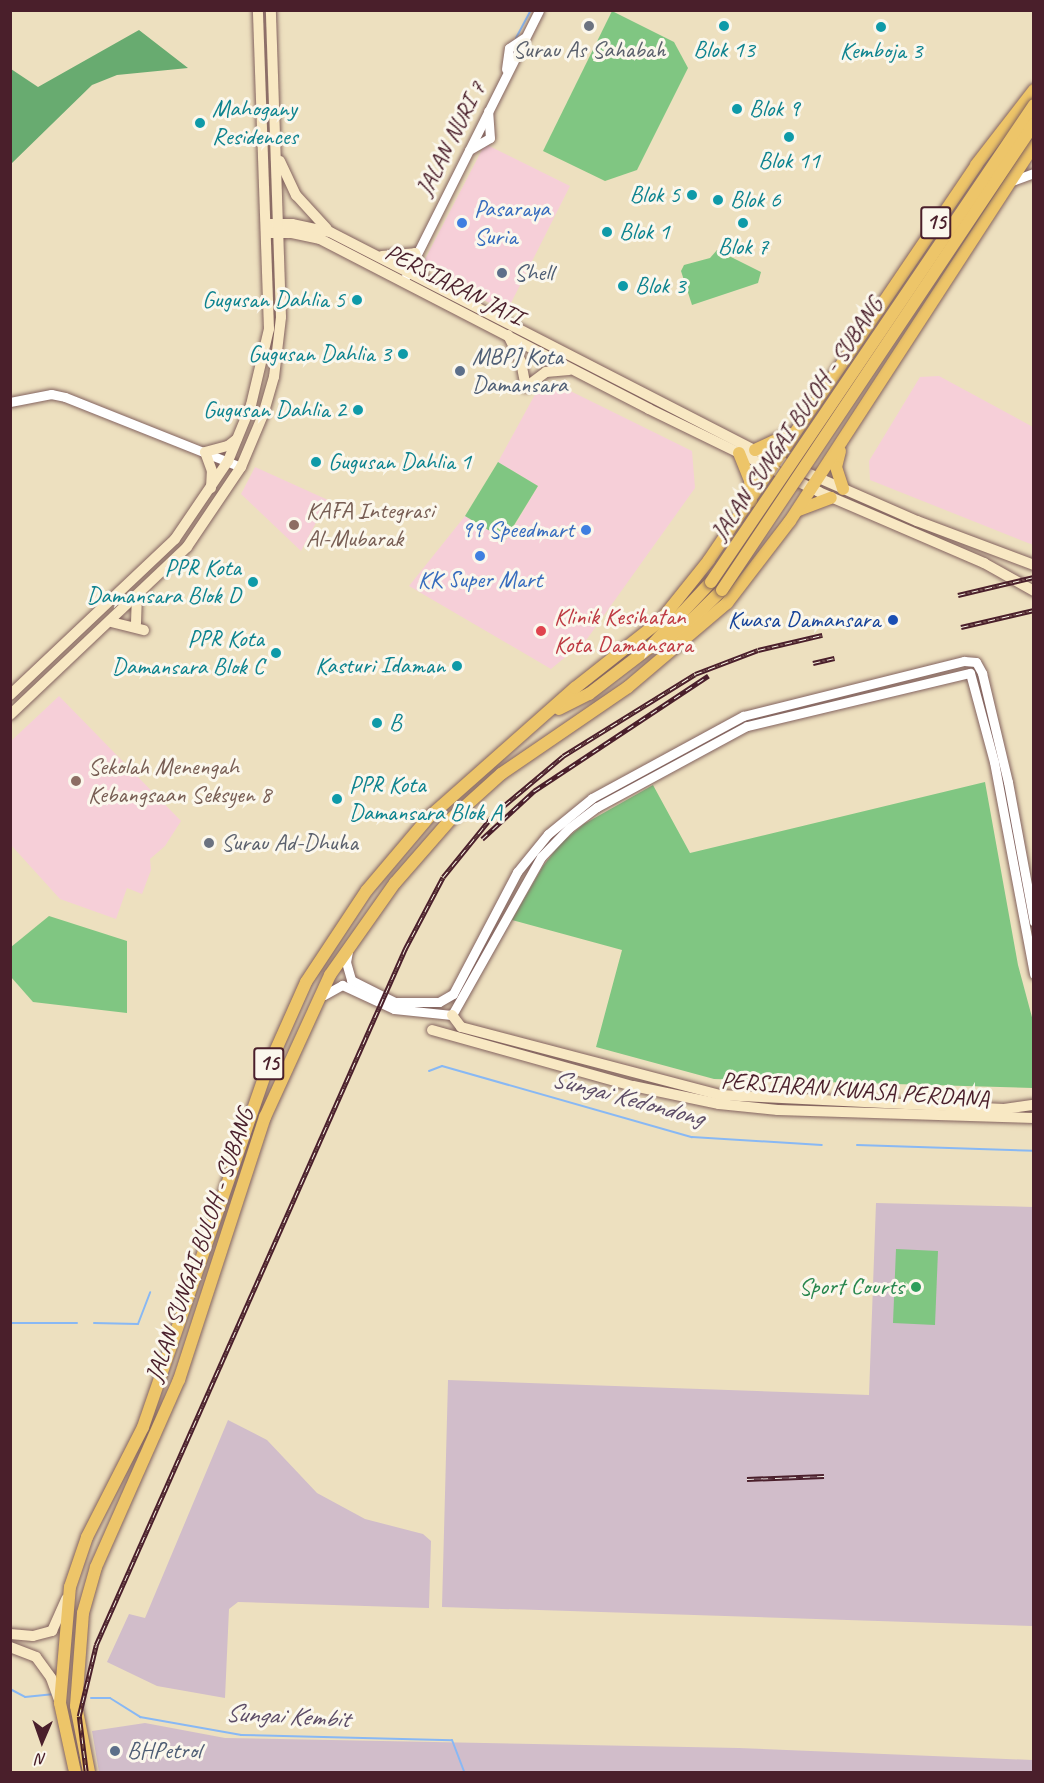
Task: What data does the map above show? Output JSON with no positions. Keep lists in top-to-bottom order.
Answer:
{
  "streets": {
    "highway": ["15", "JALAN SUNGAI BULOH - SUBANG"],
    "main road": ["PERSIARAN JATI", "PERSIARAN KWASA PERDANA"],
    "street": ["JALAN NURI 7"]
  },
  "crossings": [
    ["JALAN NURI 7", "PERSIARAN JATI"],
    ["PERSIARAN JATI", "JALAN SUNGAI BULOH - SUBANG"]
  ],
  "water": ["Sungai Kedondong", "Sungai Kembit"],
  "places": [
    "Surau As Sahabah",
    "Blok 13",
    "Kemboja 3",
    "Blok 9",
    "Mahogany Residences",
    "Blok 11",
    "Blok 5",
    "Blok 6",
    "Pasaraya Suria",
    "Blok 7",
    "Blok 1",
    "Shell",
    "Blok 3",
    "Gugusan Dahlia 5",
    "Gugusan Dahlia 3",
    "MBPJ Kota Damansara",
    "Gugusan Dahlia 2",
    "Gugusan Dahlia 1",
    "KAFA Integrasi Al-Mubarak",
    "99 Speedmart",
    "KK Super Mart",
    "PPR Kota Damansara Blok D",
    "Kwasa Damansara",
    "Klinik Kesihatan Kota Damansara",
    "PPR Kota Damansara Blok C",
    "Kasturi Idaman",
    "B",
    "Sekolah Menengah Kebangsaan Seksyen 8",
    "PPR Kota Damansara Blok A",
    "Surau Ad-Dhuha",
    "Sport Courts",
    "BHPetrol"
  ],
  "north": "bottom"
}
